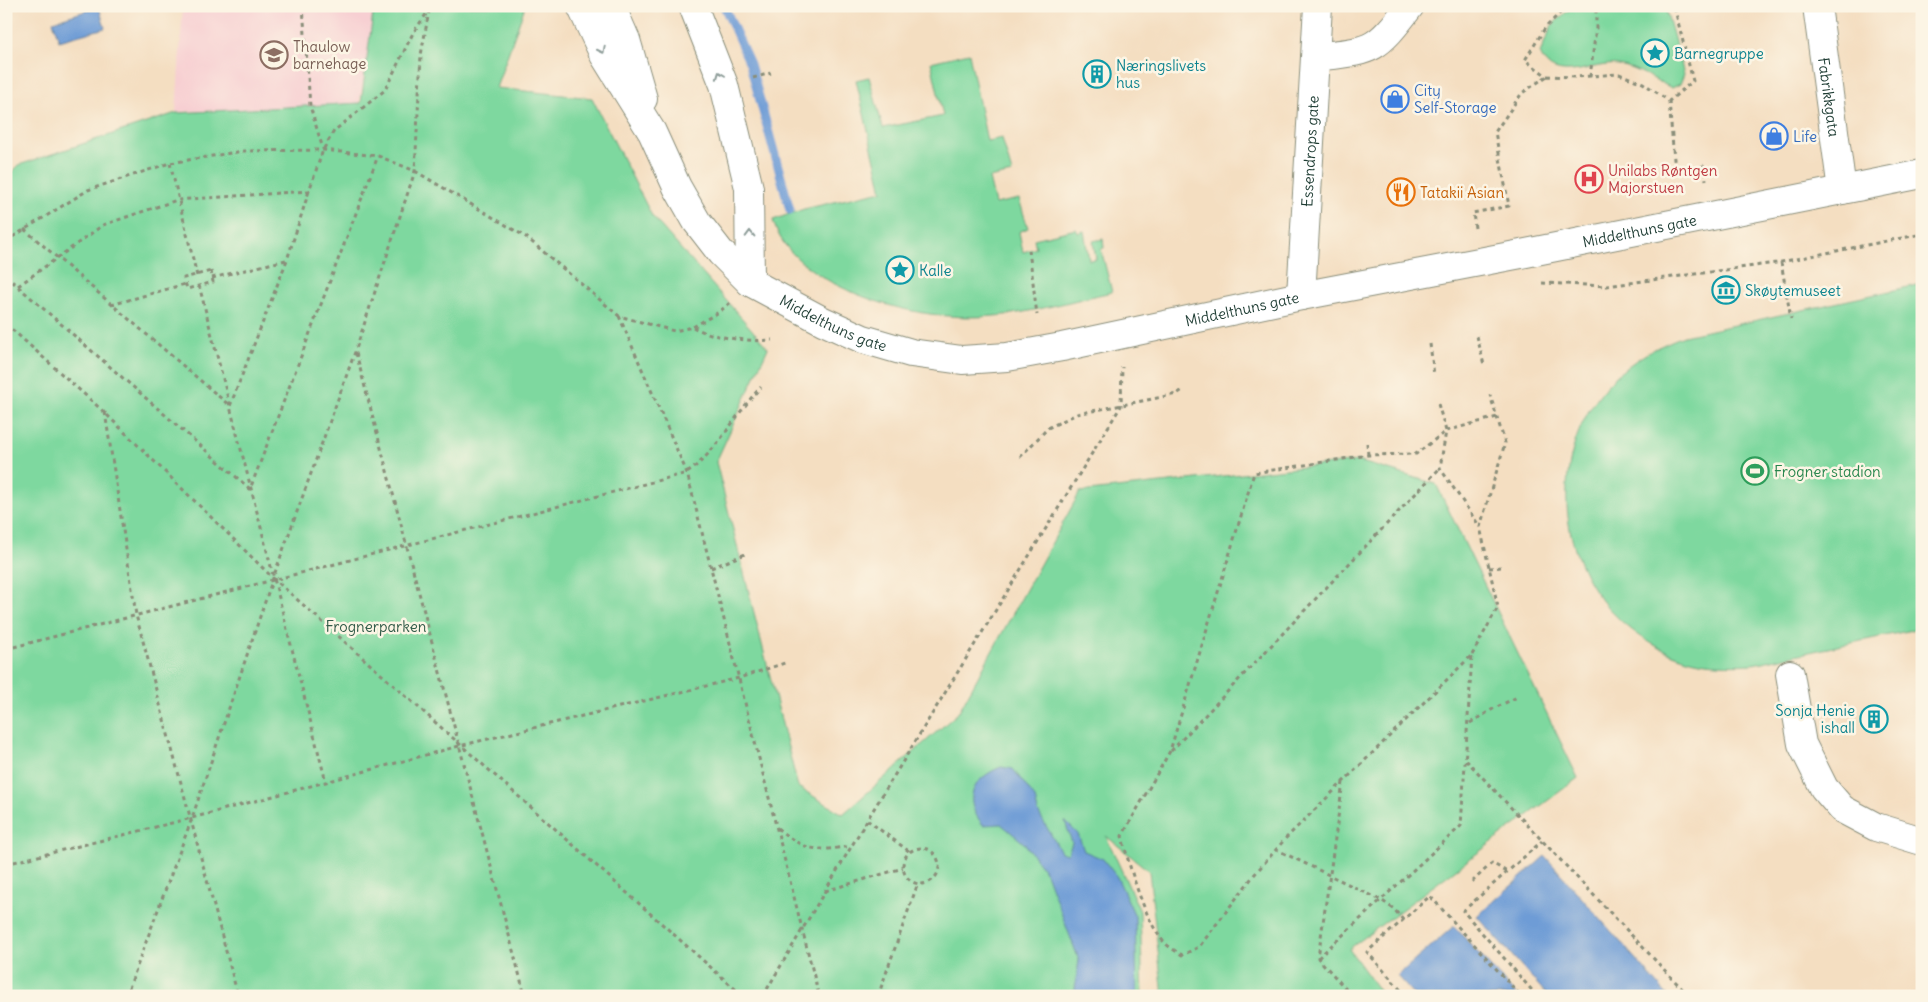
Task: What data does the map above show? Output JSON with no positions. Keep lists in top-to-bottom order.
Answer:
{
  "streets": {
    "street": ["Fabrikkgata", "Essendrops gate", "Middelthuns gate"]
  },
  "crossings": [
    ["Fabrikkgata", "Middelthuns gate"],
    ["Essendrops gate", "Middelthuns gate"]
  ],
  "parks": ["Frognerparken"],
  "places": {
    "place": ["Barnegruppe", "Kalle"],
    "school or university": ["Thaulow barnehage"],
    "building": ["Næringslivets hus", "Sonja Henie ishall"],
    "shop": ["City Self-Storage", "Life"],
    "hospital": ["Unilabs Røntgen Majorstuen"],
    "restaurant": ["Tatakii Asian"],
    "museum": ["Skøytemuseet"],
    "sports": ["Frogner stadion"]
  }
}
